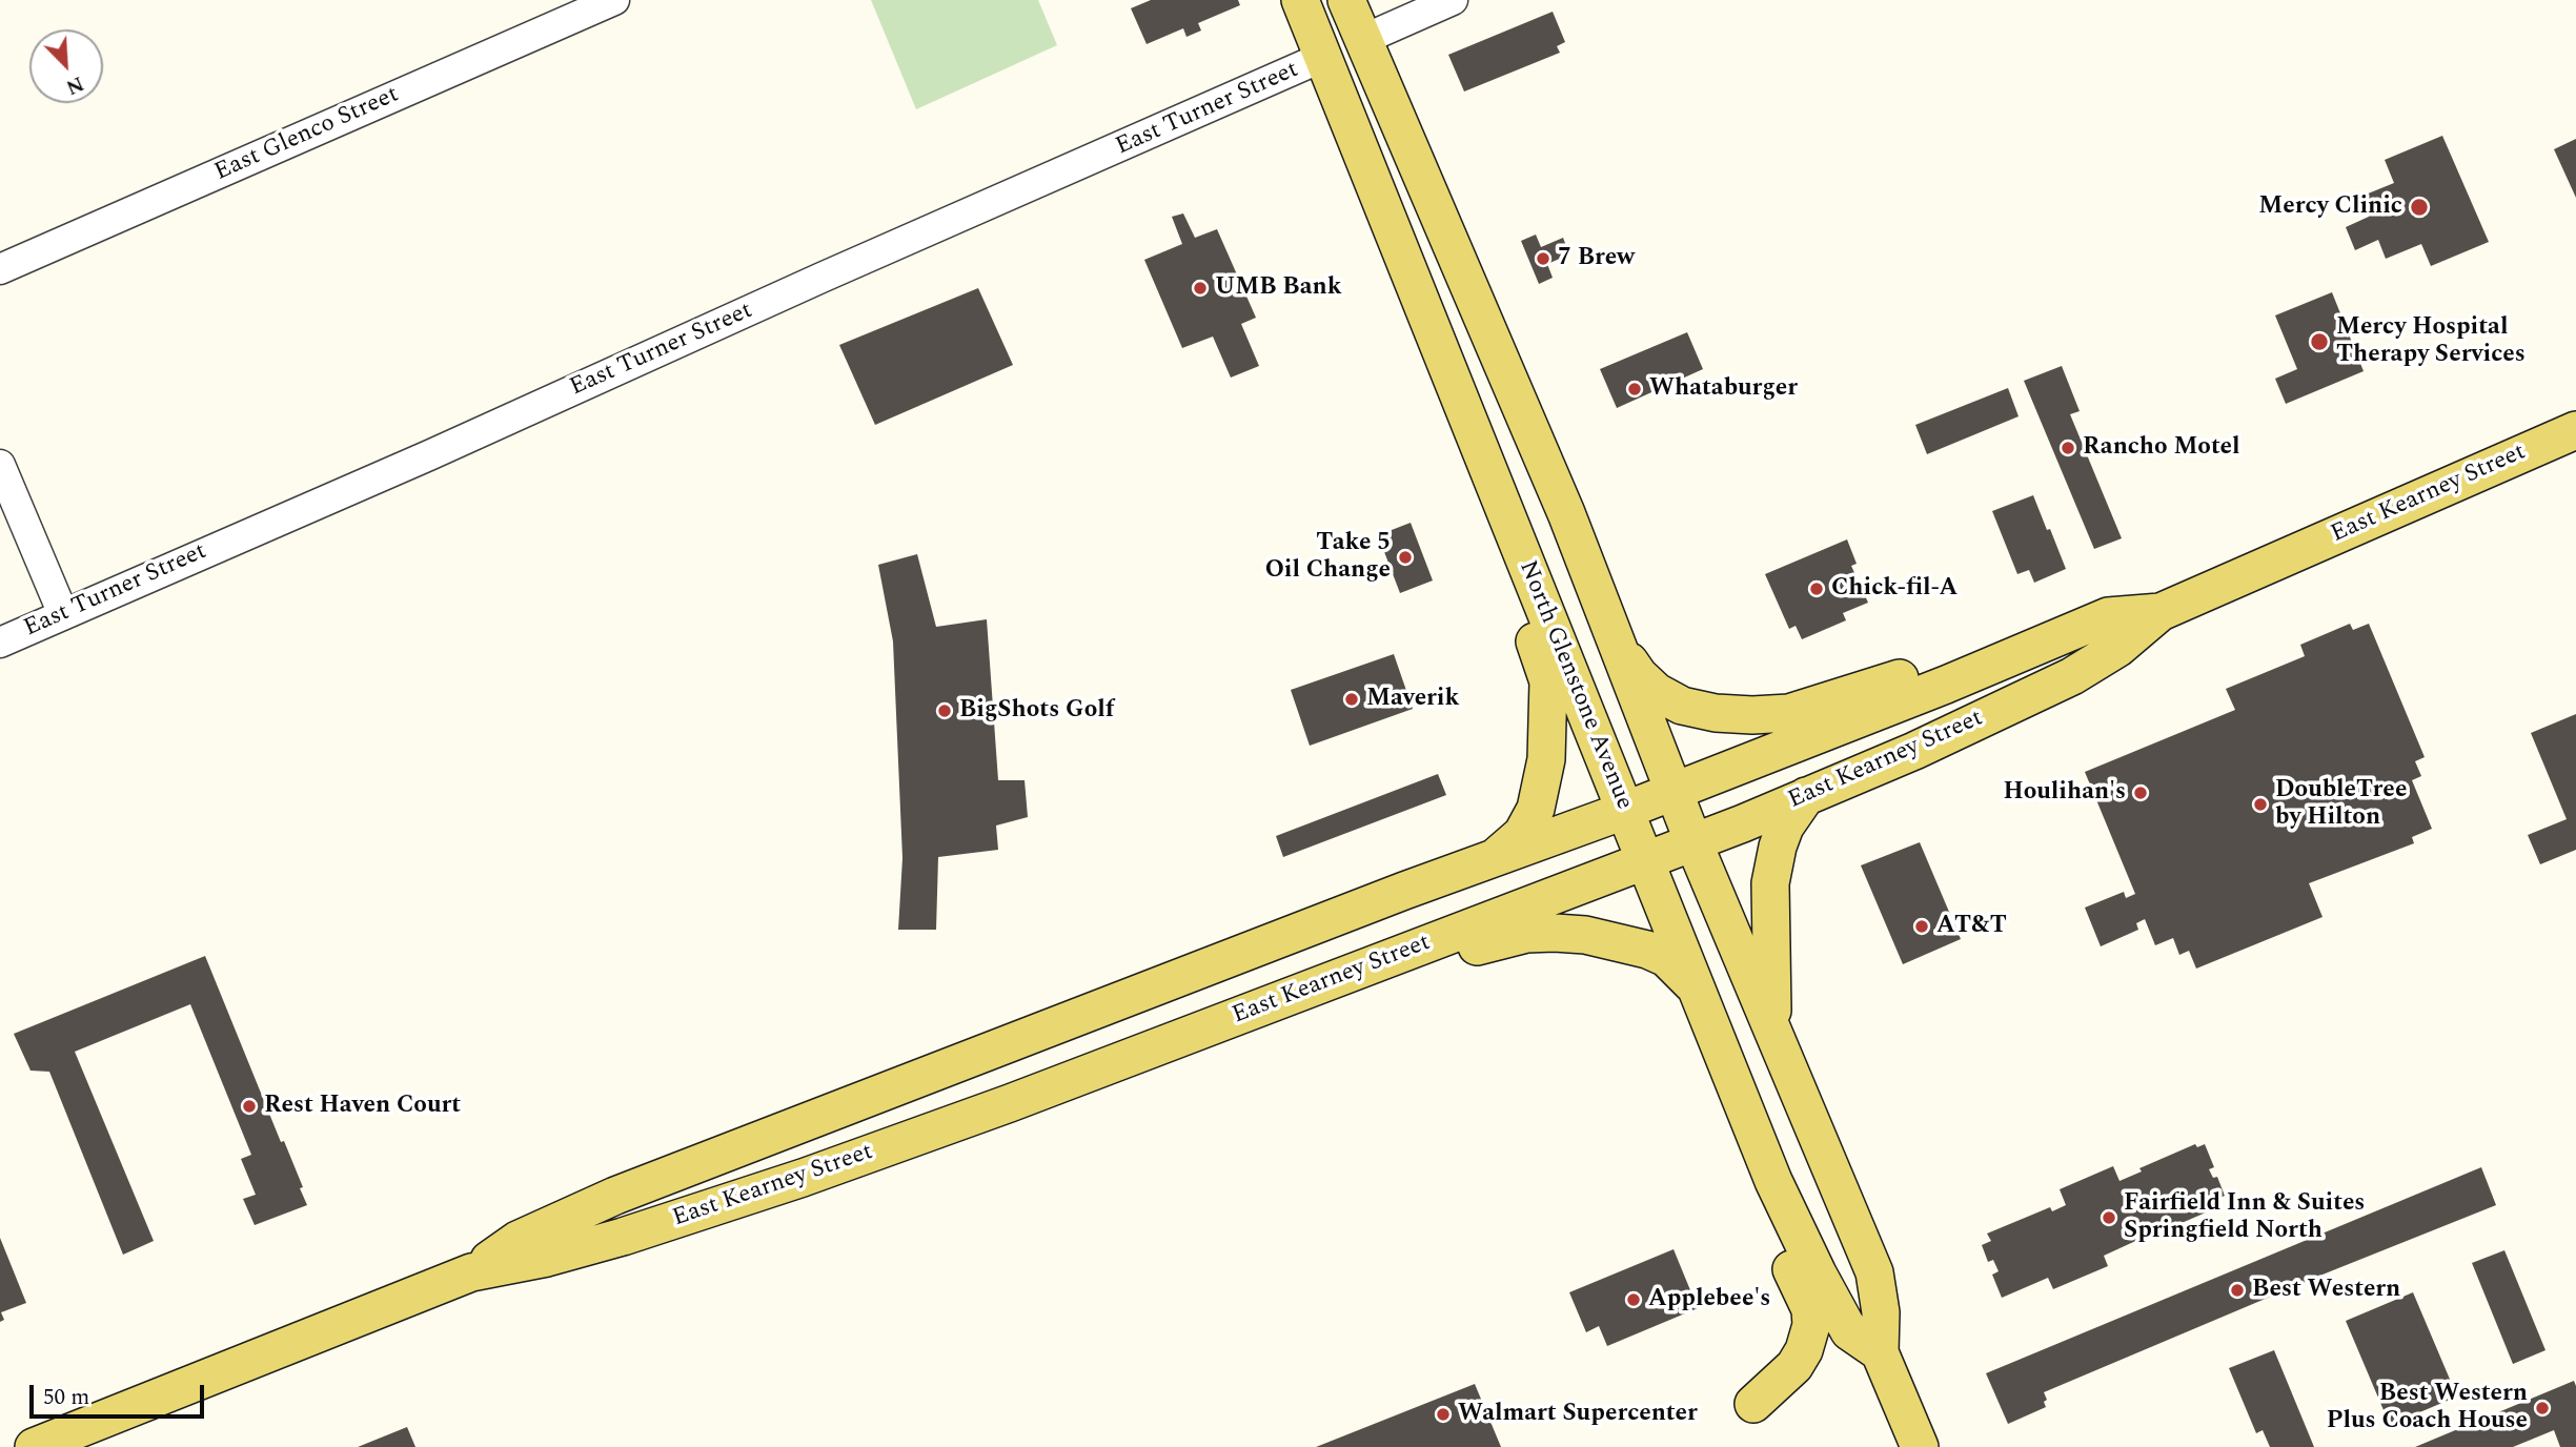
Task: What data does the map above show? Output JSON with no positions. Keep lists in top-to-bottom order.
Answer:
{
  "streets": {
    "main road": ["East Kearney Street", "North Glenstone Avenue"],
    "street": ["East Turner Street", "East Glenco Street"]
  },
  "crossings": [
    ["East Turner Street", "North Glenstone Avenue"],
    ["East Kearney Street", "North Glenstone Avenue"]
  ],
  "places": [
    "Mercy Clinic",
    "7 Brew",
    "UMB Bank",
    "Mercy Hospital Therapy Services",
    "Whataburger",
    "Rancho Motel",
    "Take 5 Oil Change",
    "Chick-fil-A",
    "Maverik",
    "BigShots Golf",
    "Houlihan's",
    "DoubleTree by Hilton",
    "AT&T",
    "Rest Haven Court",
    "Fairfield Inn & Suites Springfield North",
    "Best Western",
    "Applebee's",
    "Best Western Plus Coach House",
    "Walmart Supercenter"
  ],
  "scale_bar": "50 m",
  "north": "bottom right"
}
